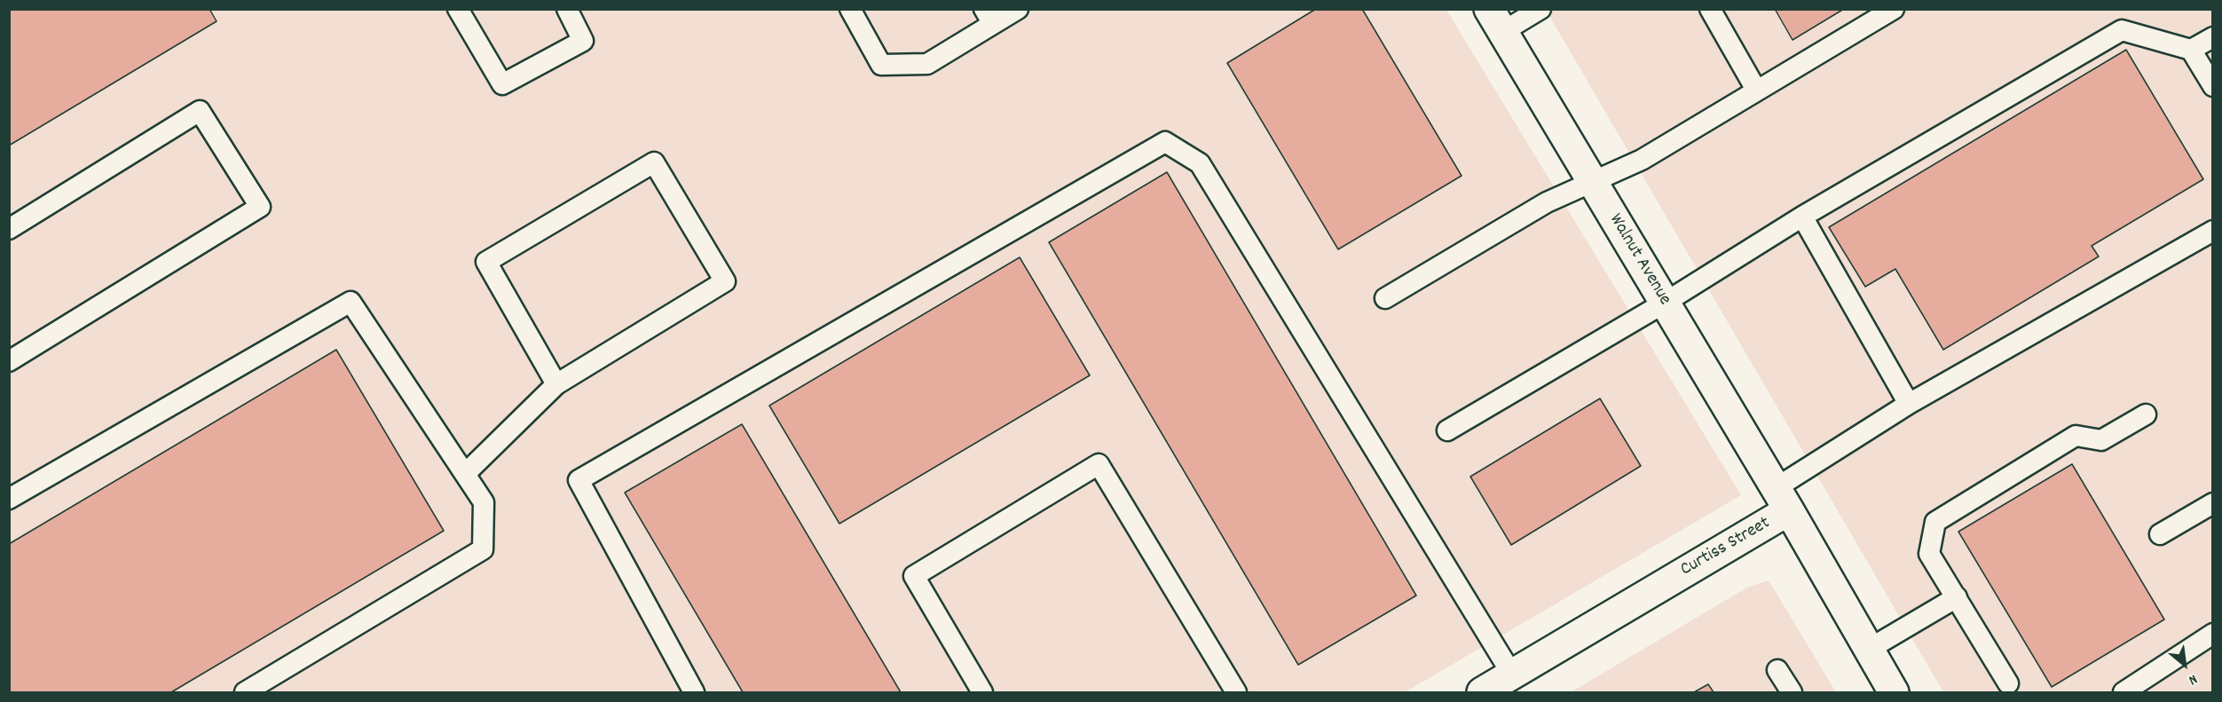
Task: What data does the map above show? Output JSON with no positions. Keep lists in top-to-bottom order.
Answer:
{
  "streets": {
    "street": ["Walnut Avenue", "Curtiss Street"]
  },
  "crossings": [
    ["Walnut Avenue", "Curtiss Street"]
  ],
  "north": "bottom right"
}
